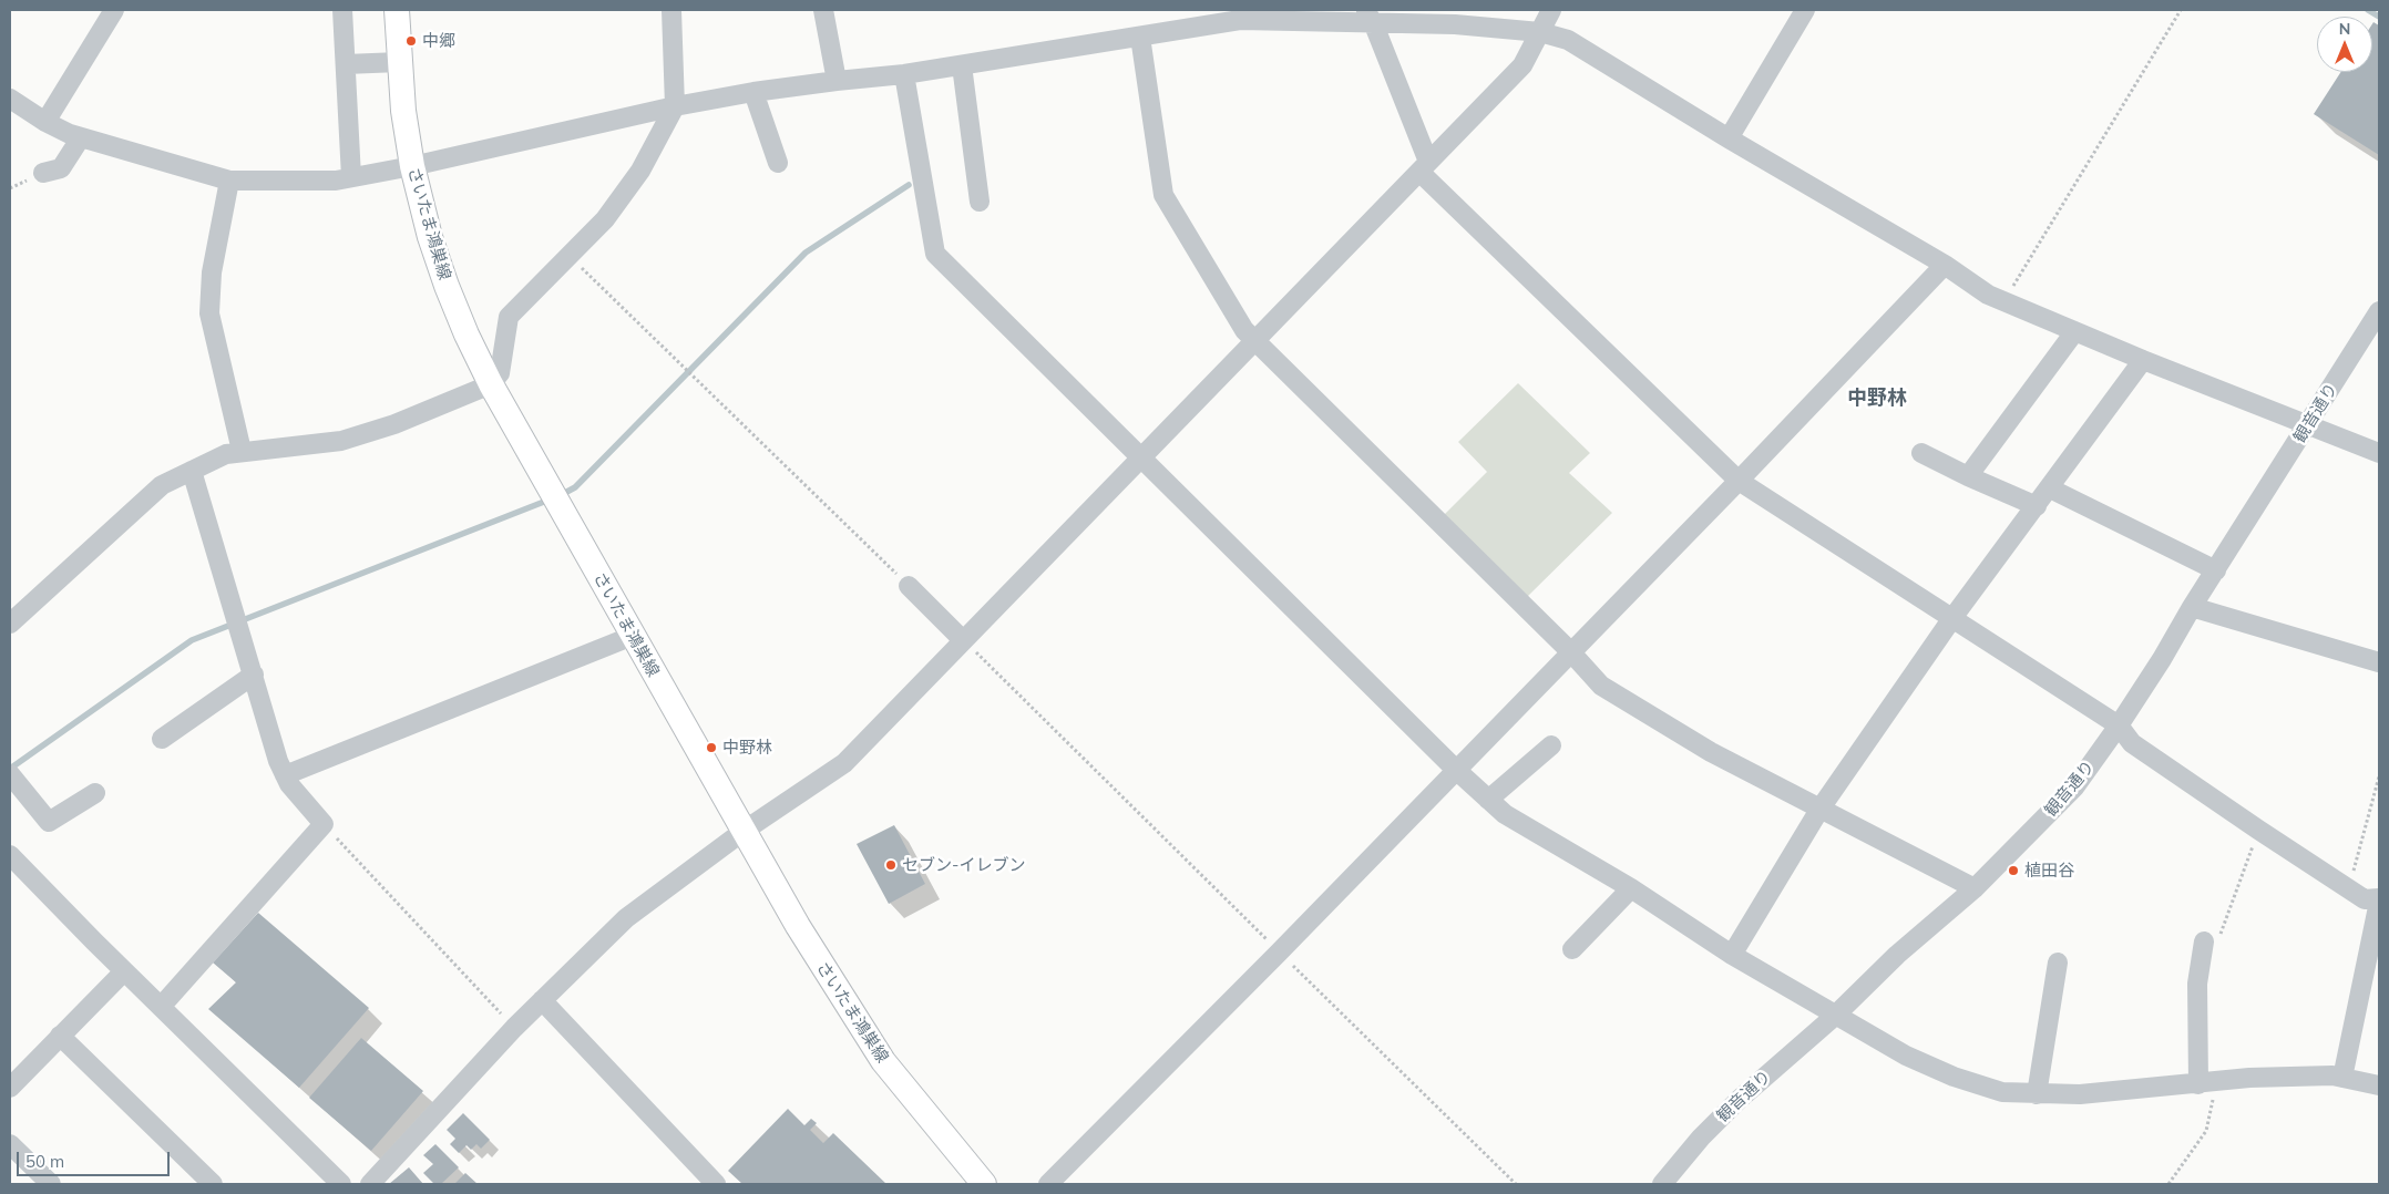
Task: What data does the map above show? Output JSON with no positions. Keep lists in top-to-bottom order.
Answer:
{
  "streets": {
    "main road": ["さいたま鴻巣線"],
    "street": ["観音通り"]
  },
  "districts": ["中野林"],
  "places": [
    "中郷",
    "中野林",
    "セブン-イレブン",
    "植田谷"
  ],
  "scale_bar": "50 m",
  "north": "top"
}
